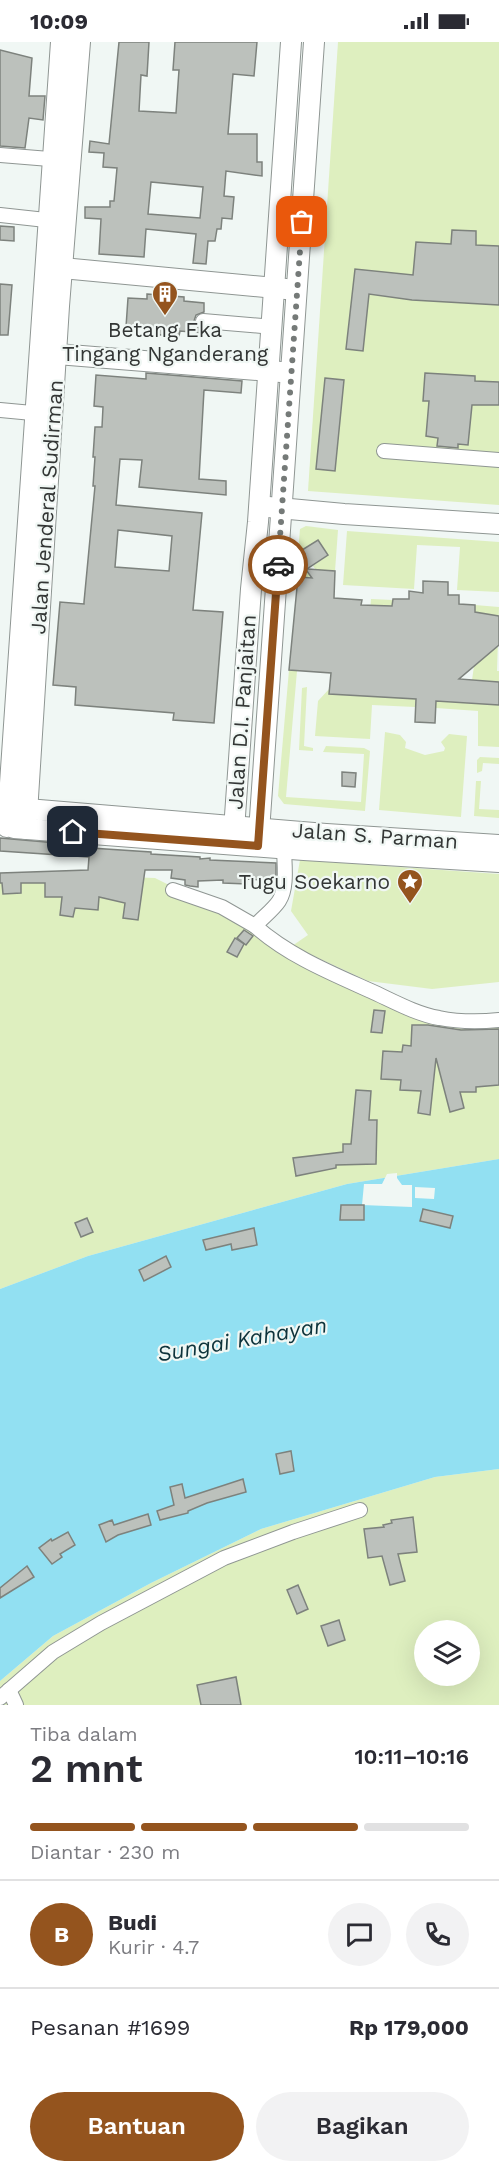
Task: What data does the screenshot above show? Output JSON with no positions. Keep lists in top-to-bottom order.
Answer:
{
  "streets": {
    "street": ["Jalan Jenderal Sudirman", "Jalan D.I. Panjaitan", "Jalan S. Parman"]
  },
  "crossings": [
    ["Jalan Jenderal Sudirman", "Jalan S. Parman"],
    ["Jalan D.I. Panjaitan", "Jalan S. Parman"]
  ],
  "water": ["Sungai Kahayan"],
  "places": {
    "building": ["Betang Eka Tingang Nganderang"],
    "place": ["Tugu Soekarno"]
  },
  "page": {
    "status": "10:09",
    "heading": ["2 mnt", "Tiba dalam", "10:11–10:16"],
    "panel": [
      "Budi",
      "Kurir · 4.7",
      "Pesanan #1699",
      "Rp 179,000"
    ],
    "bar": "Diantar · 230 m",
    "round": "B",
    "buttons": ["Bantuan", "Bagikan"]
  }
}
